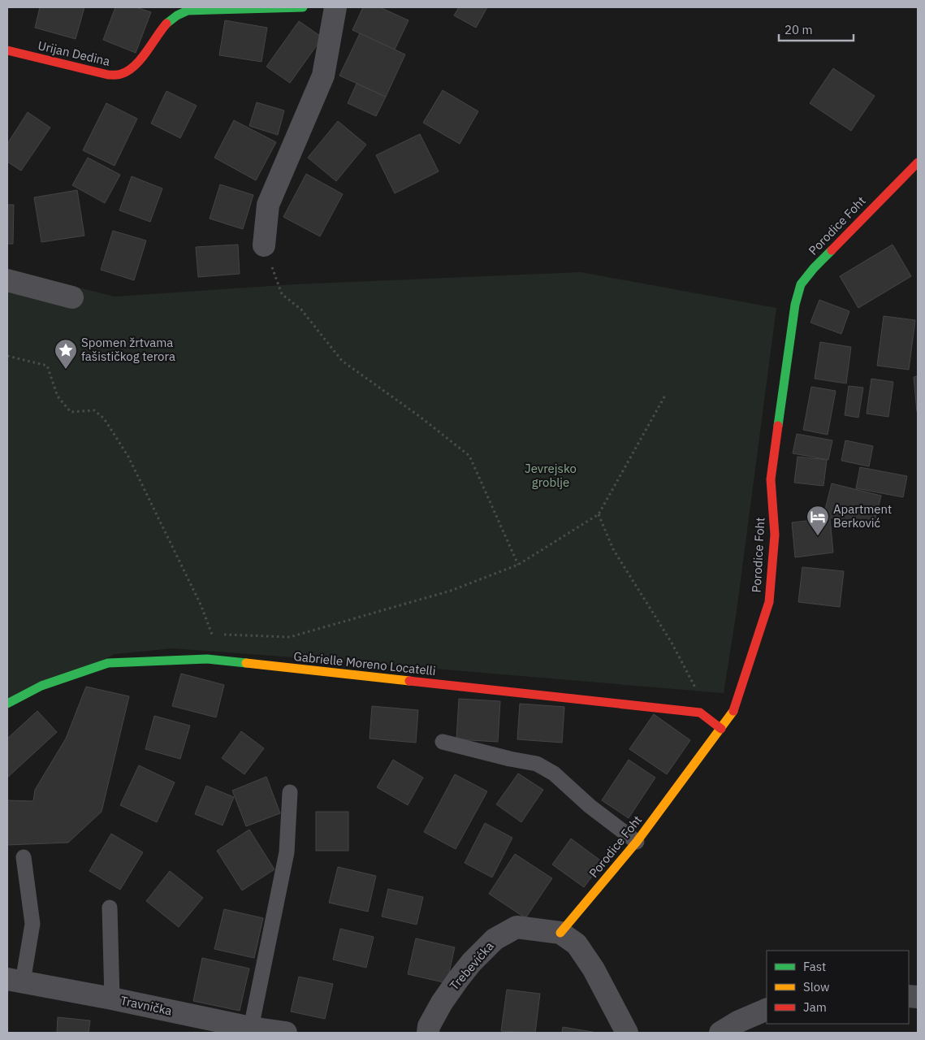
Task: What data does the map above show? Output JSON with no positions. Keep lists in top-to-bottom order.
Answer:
{
  "streets": {
    "street": [
      "Urijan Dedina",
      "Porodice Foht",
      "Gabrielle Moreno Locatelli",
      "Trebevićka",
      "Travnička"
    ]
  },
  "crossings": [
    ["Porodice Foht", "Gabrielle Moreno Locatelli"],
    ["Porodice Foht", "Trebevićka"]
  ],
  "parks": ["Jevrejsko groblje"],
  "places": {
    "place": ["Spomen žrtvama fašističkog terora"],
    "hotel": ["Apartment Berković"]
  },
  "legend": ["Fast", "Slow", "Jam"],
  "scale_bar": "20 m"
}
